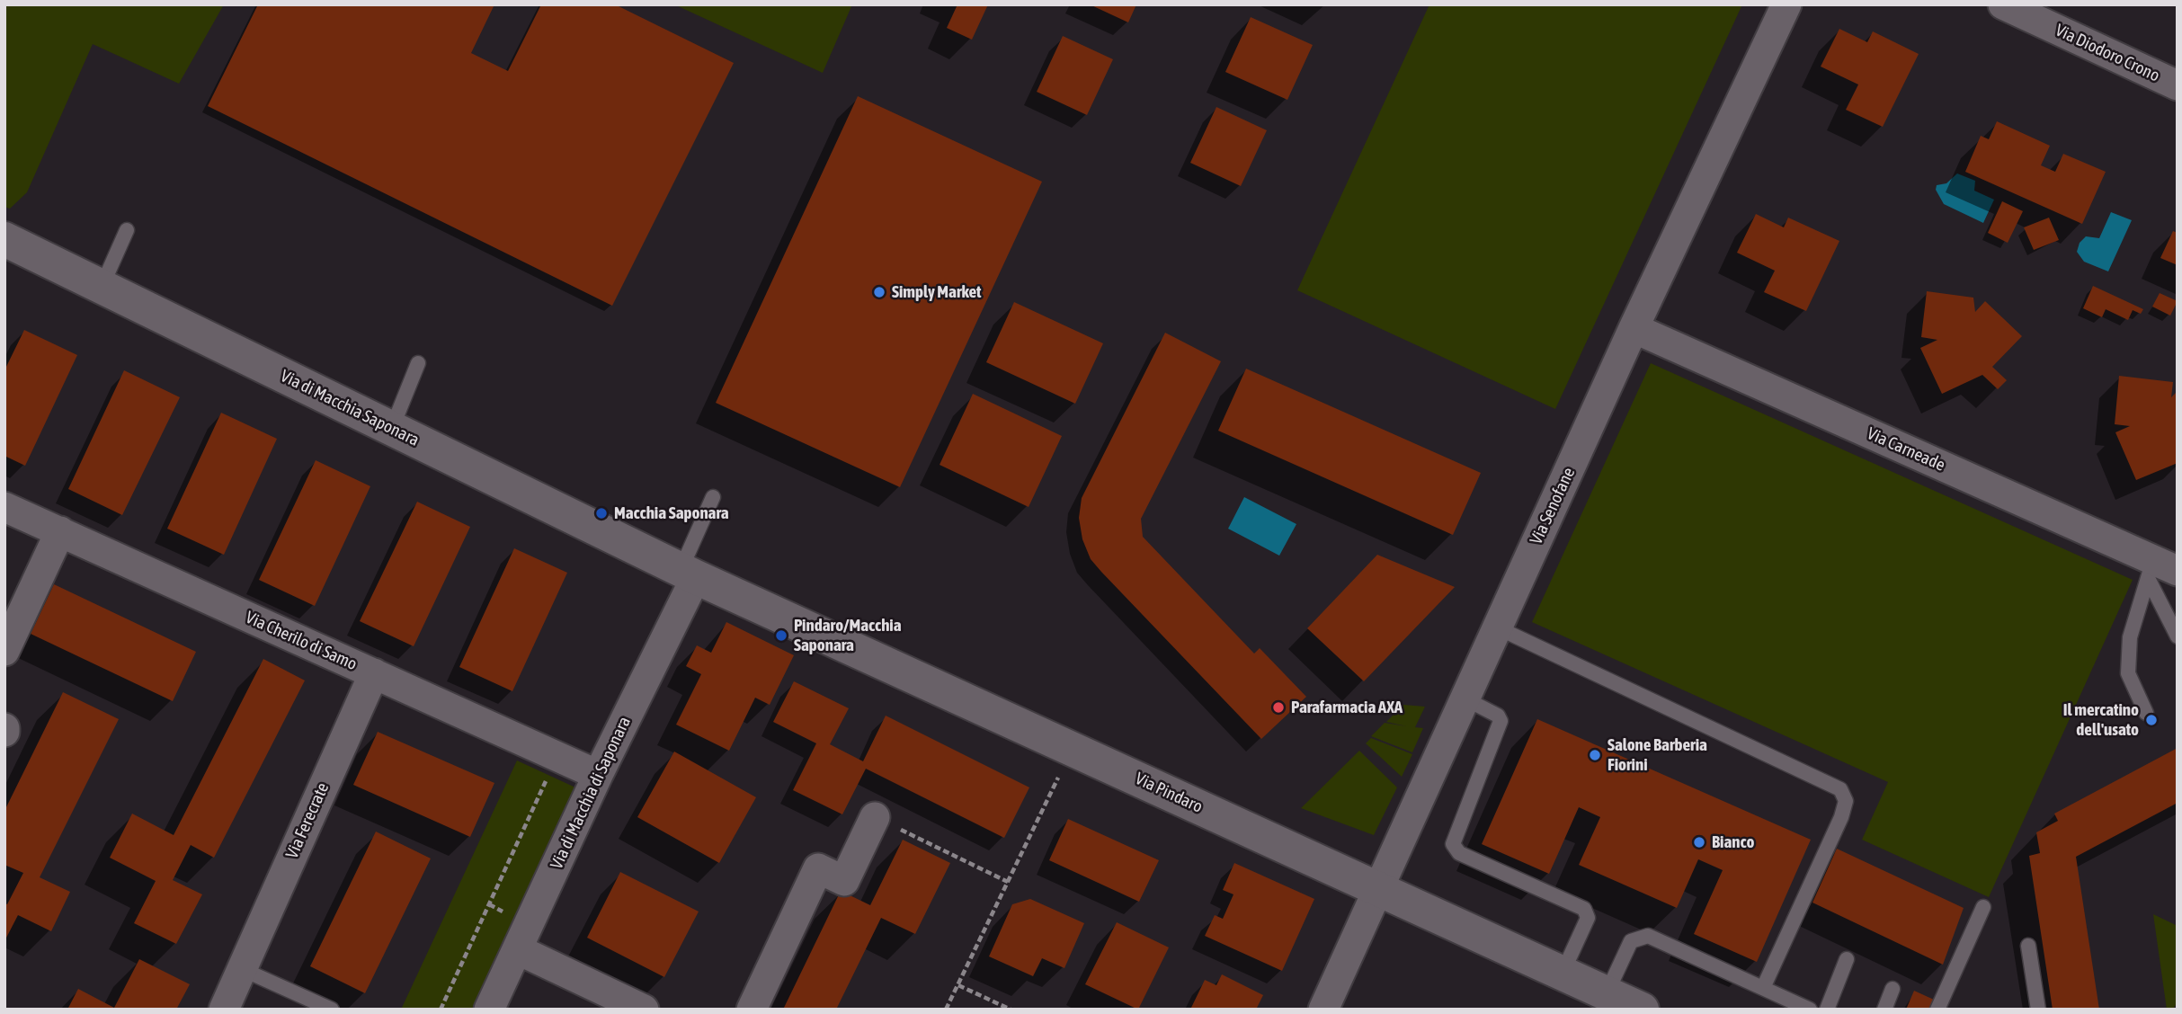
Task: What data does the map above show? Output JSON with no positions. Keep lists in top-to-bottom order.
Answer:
{
  "streets": {
    "street": [
      "Via Diodoro Crono",
      "Via di Macchia Saponara",
      "Via Carneade",
      "Via Senofane",
      "Via Cherilo di Samo",
      "Via di Macchia di Saponara",
      "Via Pindaro",
      "Via Ferecrate"
    ]
  },
  "crossings": [
    ["Via di Macchia Saponara", "Via di Macchia di Saponara"],
    ["Via di Macchia Saponara", "Via Pindaro"],
    ["Via Carneade", "Via Senofane"],
    ["Via Senofane", "Via Pindaro"],
    ["Via Cherilo di Samo", "Via di Macchia di Saponara"],
    ["Via Cherilo di Samo", "Via Ferecrate"],
    ["Via di Macchia di Saponara", "Via Pindaro"]
  ],
  "places": [
    "Simply Market",
    "Macchia Saponara",
    "Pindaro/Macchia Saponara",
    "Parafarmacia AXA",
    "Il mercatino dell'usato",
    "Salone Barberia Fiorini",
    "Bianco"
  ]
}
